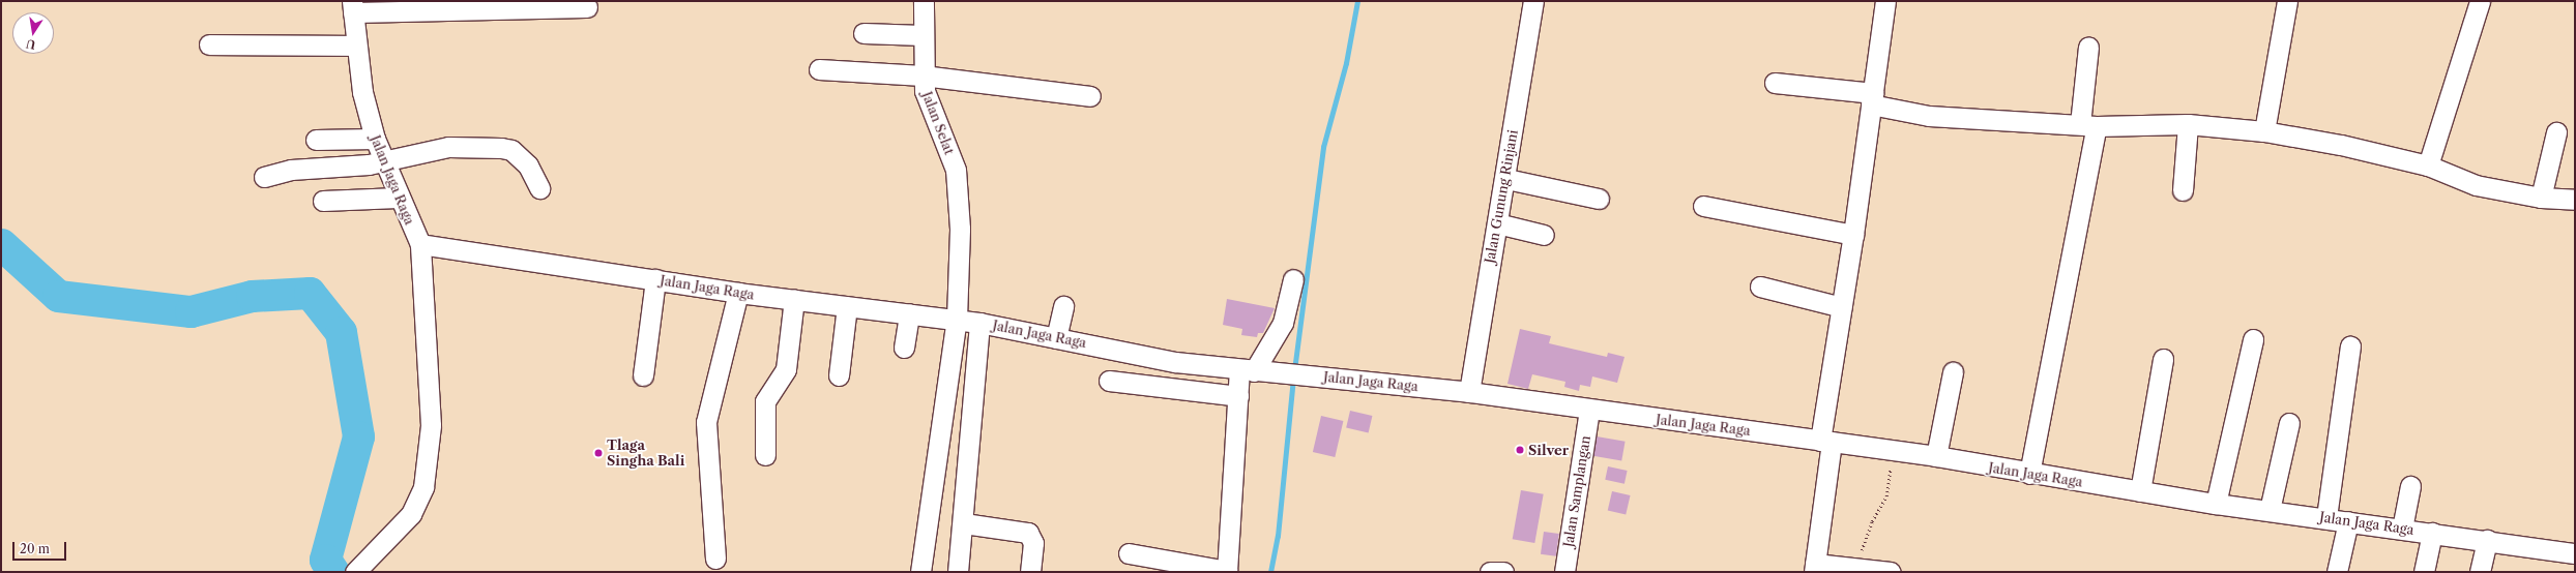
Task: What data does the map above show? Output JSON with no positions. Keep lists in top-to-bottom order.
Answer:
{
  "streets": {
    "street": [
      "Jalan Selat",
      "Jalan Jaga Raga",
      "Jalan Gunung Rinjani",
      "Jalan Samplangan"
    ]
  },
  "crossings": [
    ["Jalan Selat", "Jalan Jaga Raga"],
    ["Jalan Jaga Raga", "Jalan Gunung Rinjani"],
    ["Jalan Jaga Raga", "Jalan Samplangan"]
  ],
  "places": ["Silver", "Tlaga Singha Bali"],
  "scale_bar": "20 m",
  "north": "bottom"
}
